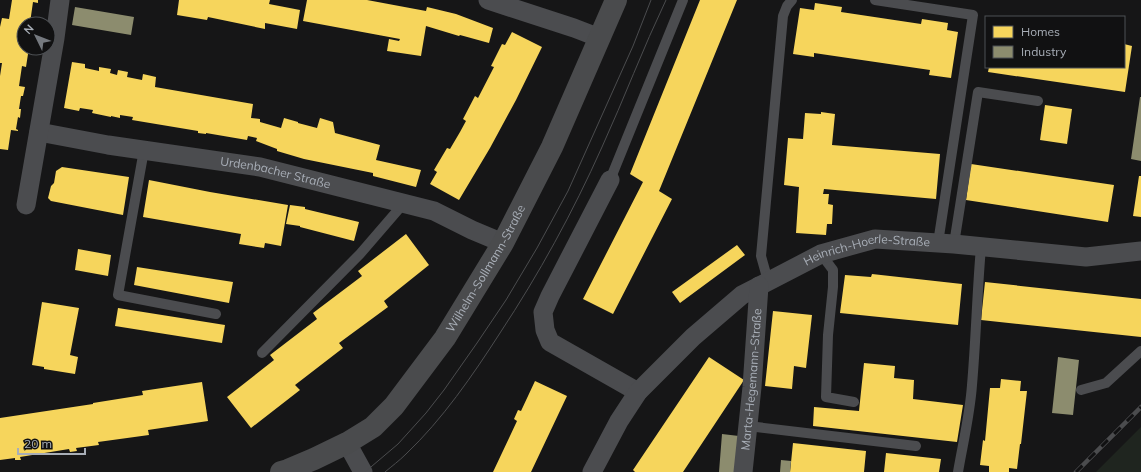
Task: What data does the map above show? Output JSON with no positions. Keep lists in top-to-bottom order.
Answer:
{
  "streets": {
    "street": [
      "Urdenbacher Straße",
      "Heinrich-Hoerle-Straße",
      "Wilhelm-Sollmann-Straße",
      "Marta-Hegemann-Straße"
    ]
  },
  "crossings": [
    ["Urdenbacher Straße", "Wilhelm-Sollmann-Straße"],
    ["Heinrich-Hoerle-Straße", "Marta-Hegemann-Straße"]
  ],
  "legend": ["Homes", "Industry"],
  "scale_bar": "20 m",
  "north": "top left"
}
